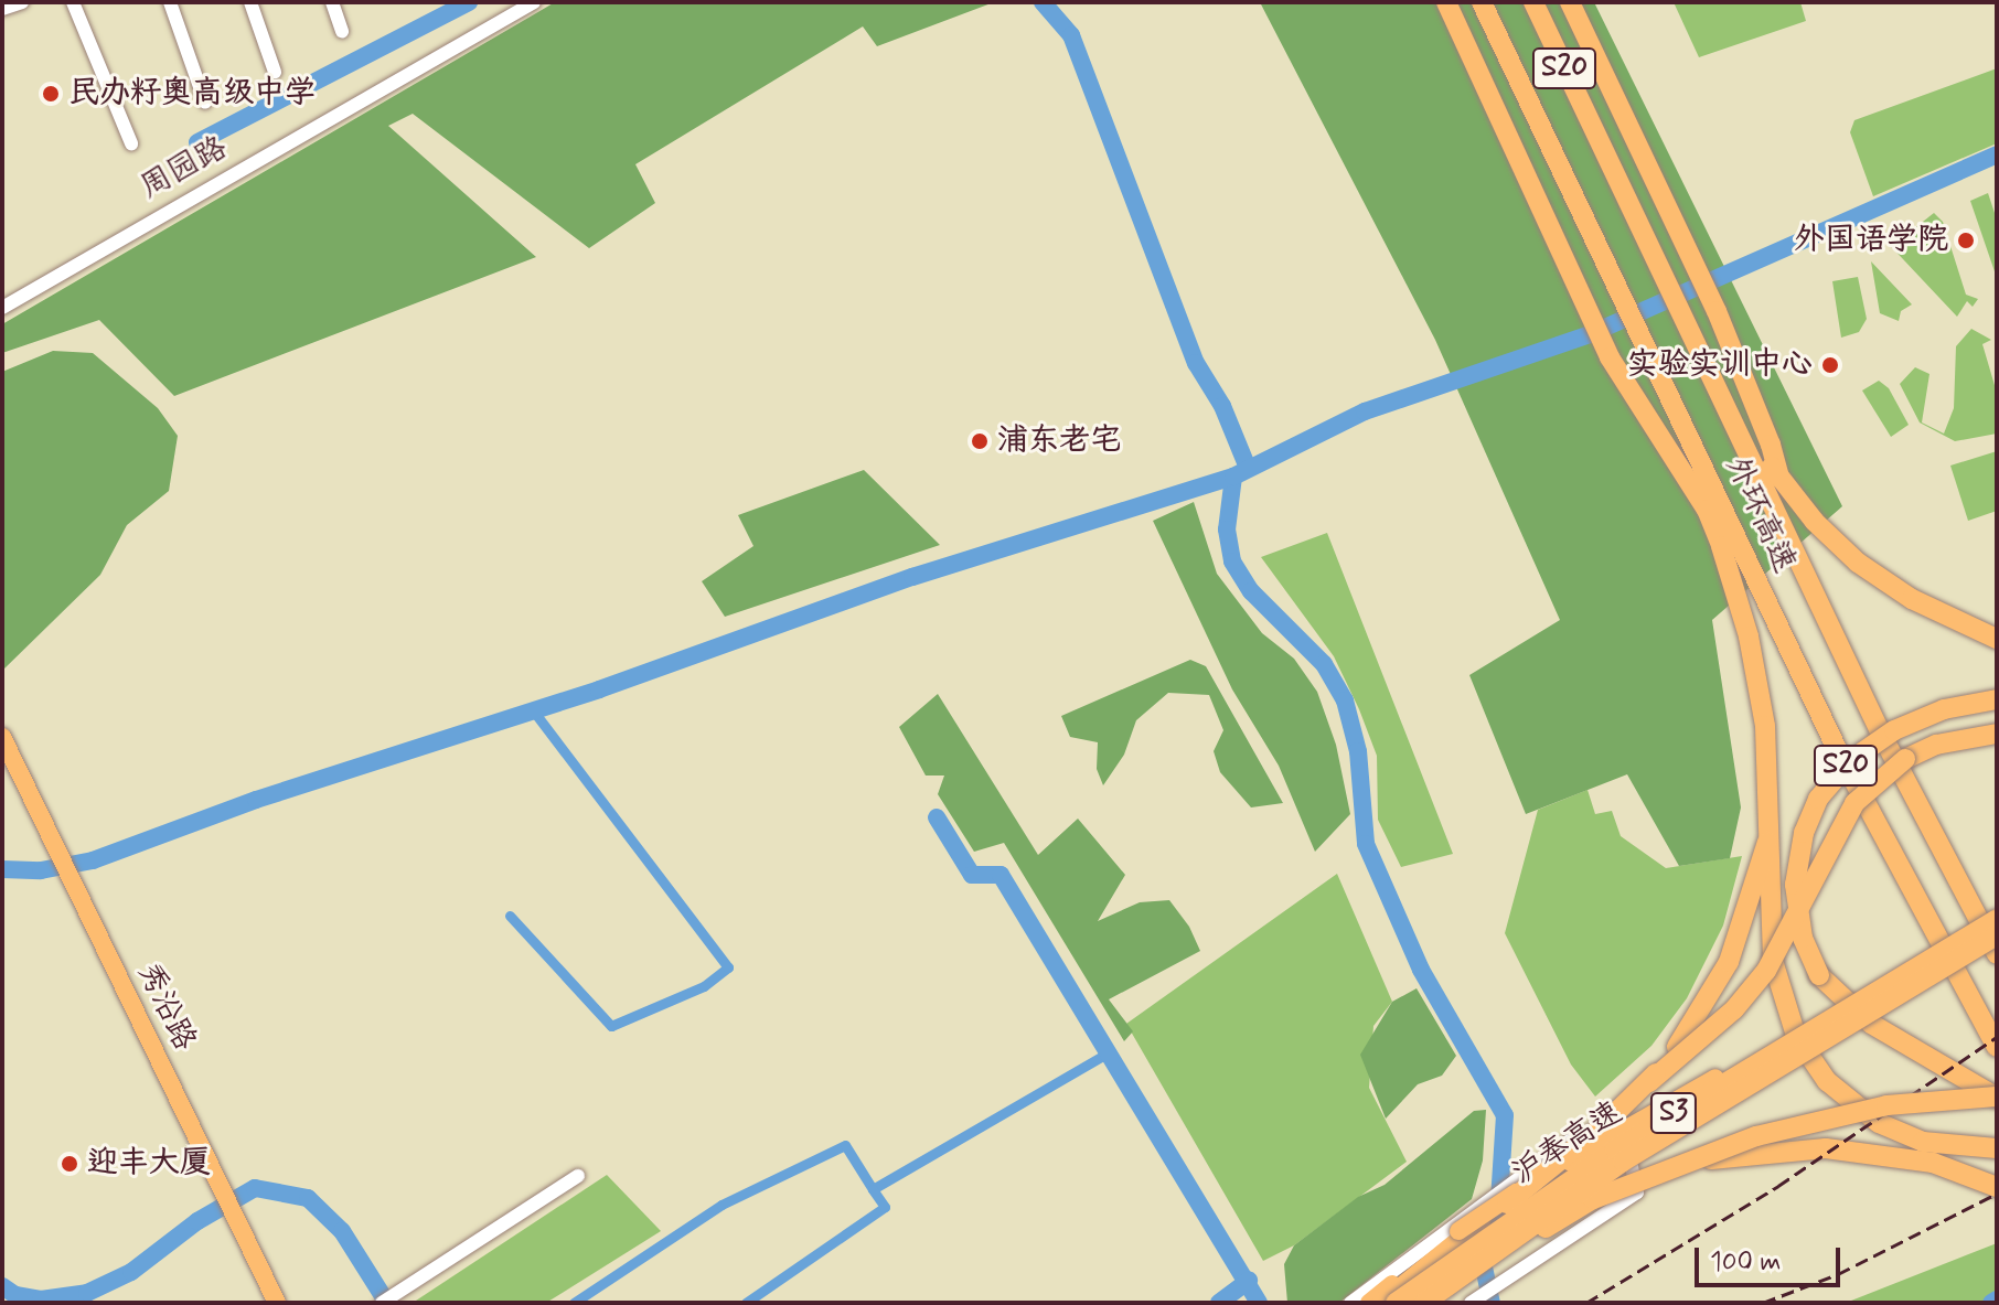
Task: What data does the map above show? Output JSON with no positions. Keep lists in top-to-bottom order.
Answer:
{
  "streets": {
    "highway": [
      "S20",
      "外环高速",
      "S3",
      "沪奉高速"
    ],
    "main road": ["秀沿路"],
    "street": ["周园路"]
  },
  "places": [
    "民办籽奥高级中学",
    "外国语学院",
    "实验实训中心",
    "浦东老宅",
    "迎丰大厦"
  ],
  "scale_bar": "100 m"
}
